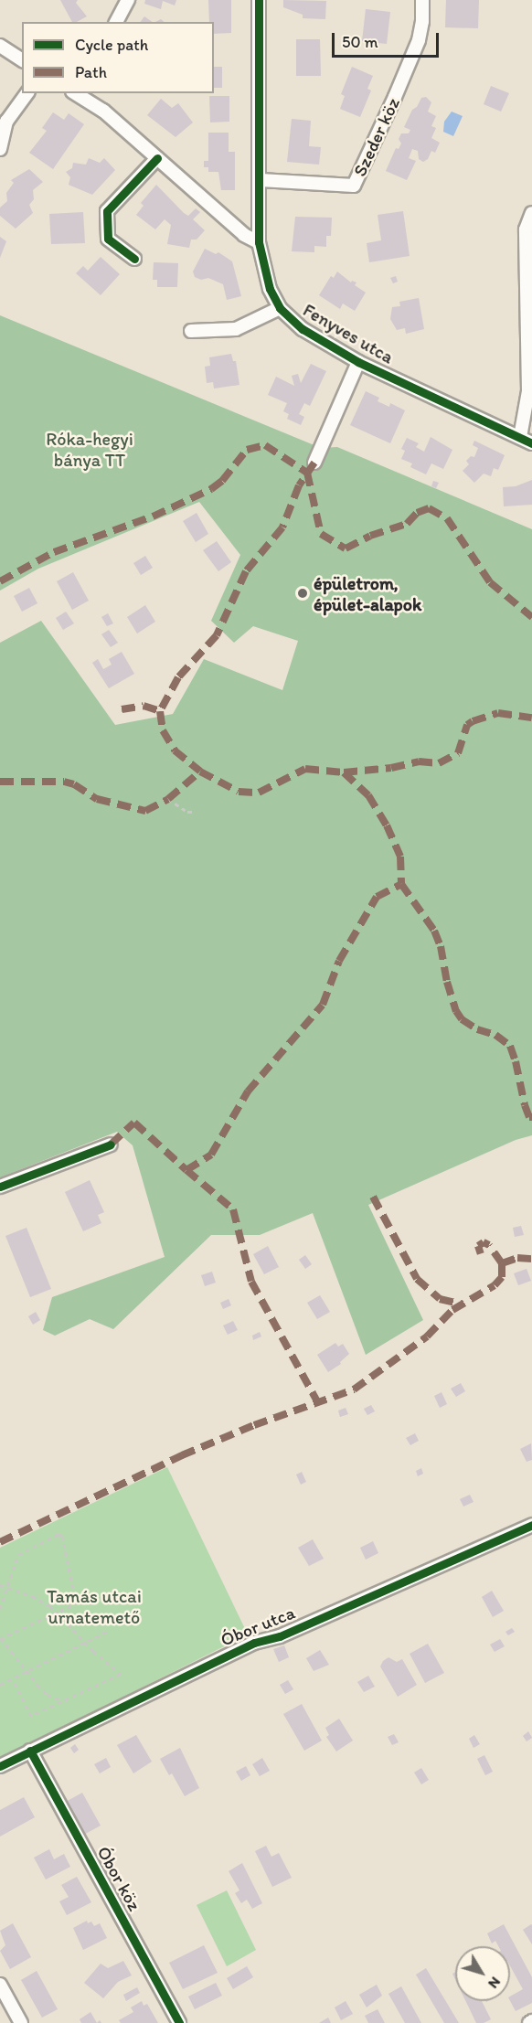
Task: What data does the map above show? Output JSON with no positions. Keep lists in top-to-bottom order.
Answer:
{
  "streets": {
    "street": [
      "Szeder köz",
      "Fenyves utca",
      "Óbor utca",
      "Óbor köz"
    ]
  },
  "crossings": [
    ["Szeder köz", "Fenyves utca"],
    ["Óbor utca", "Óbor köz"]
  ],
  "parks": ["Róka-hegyi bánya TT", "Tamás utcai urnatemető"],
  "places": ["épületrom, épület-alapok"],
  "legend": ["Cycle path", "Path"],
  "scale_bar": "50 m",
  "north": "bottom right"
}
